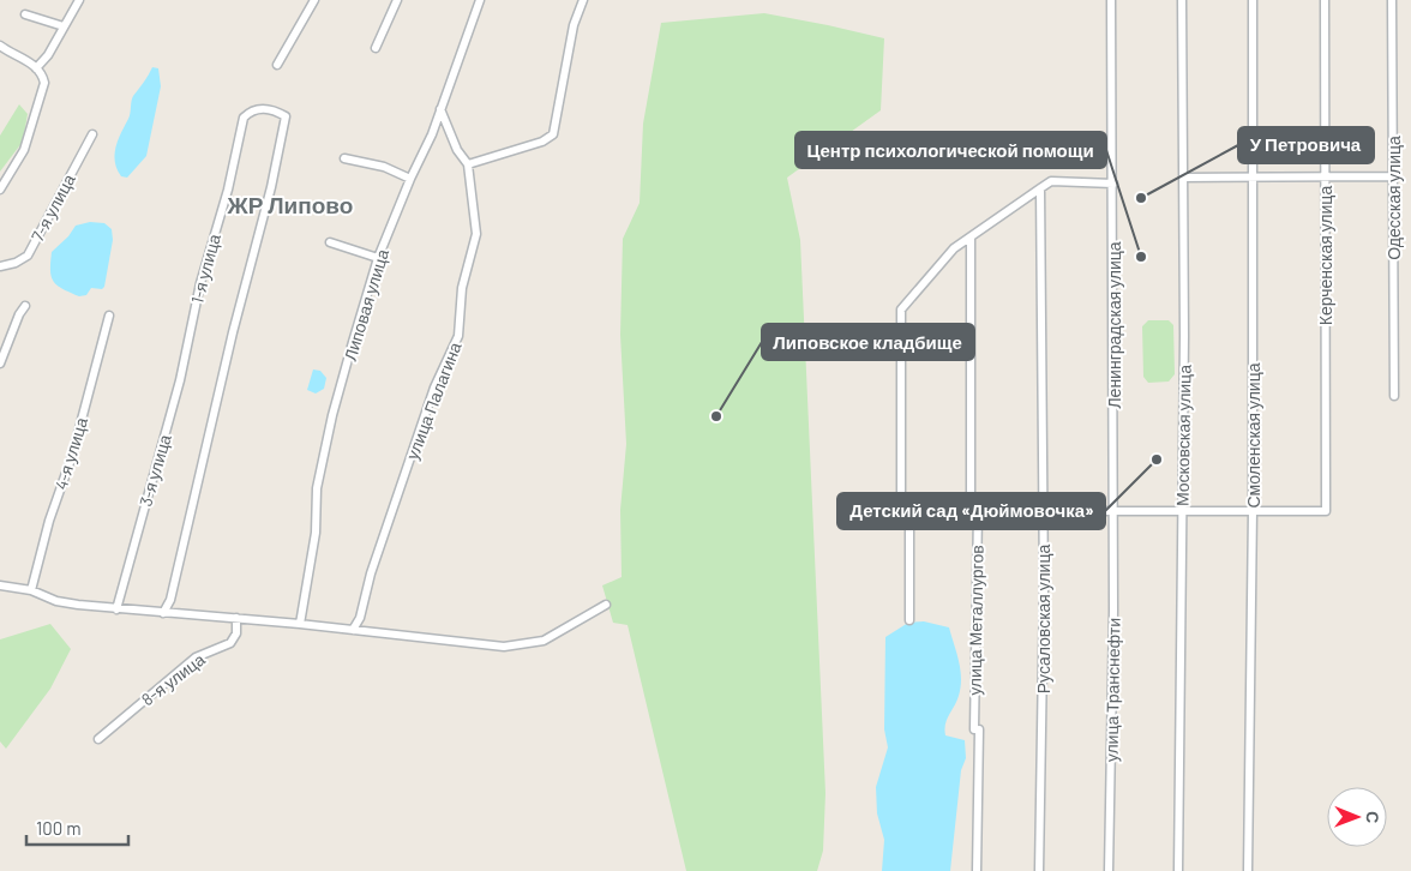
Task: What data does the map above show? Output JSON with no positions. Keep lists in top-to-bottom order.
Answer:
{
  "streets": {
    "street": [
      "Одесская улица",
      "7-я улица",
      "Керченская улица",
      "1-я улица",
      "Липовая улица",
      "Ленинградская улица",
      "улица Палагина",
      "Московская улица",
      "Смоленская улица",
      "4-я улица",
      "3-я улица",
      "Русаловская улица",
      "улица Металлургов",
      "8-я улица",
      "улица Транснефти"
    ]
  },
  "crossings": [
    ["Керченская улица", "Смоленская улица"],
    ["1-я улица", "3-я улица"],
    ["Липовая улица", "улица Палагина"],
    ["Ленинградская улица", "улица Транснефти"]
  ],
  "districts": ["ЖР Липово"],
  "places": [
    "У Петровича",
    "Центр психологической помощи",
    "Липовское кладбище",
    "Детский сад «Дюймовочка»"
  ],
  "scale_bar": "100 m",
  "north": "right"
}
